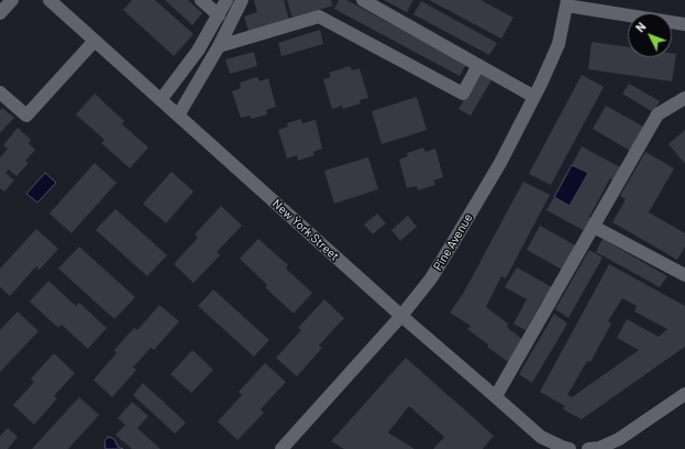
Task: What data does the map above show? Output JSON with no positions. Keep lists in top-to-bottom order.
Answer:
{
  "streets": {
    "street": ["New York Street", "Pine Avenue"]
  },
  "crossings": [
    ["New York Street", "Pine Avenue"]
  ],
  "north": "top left"
}
